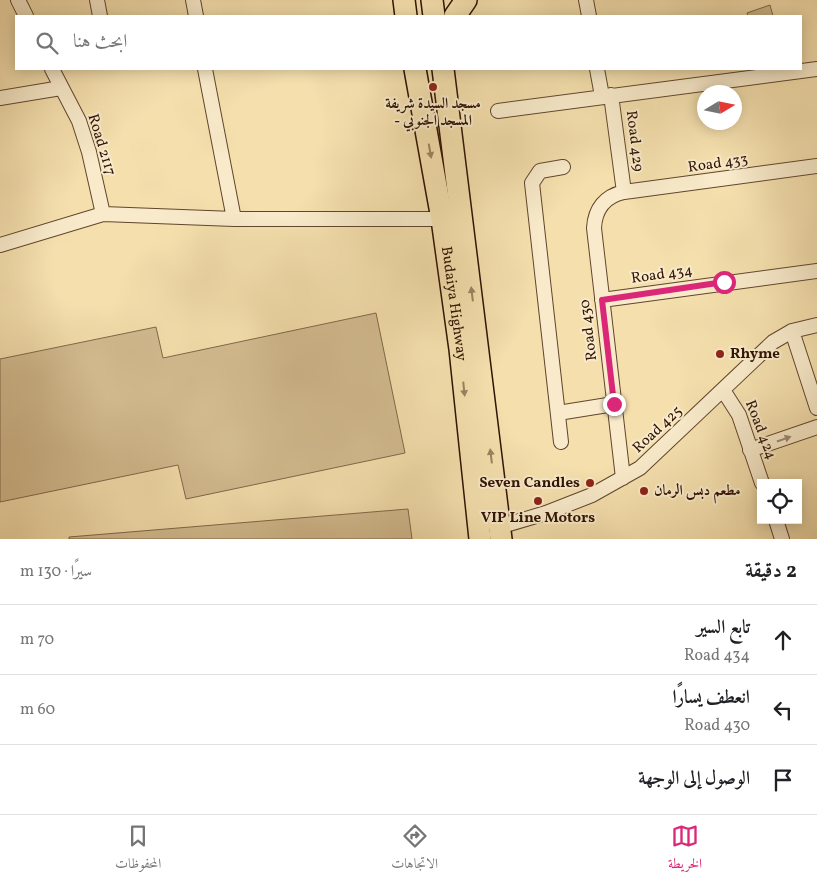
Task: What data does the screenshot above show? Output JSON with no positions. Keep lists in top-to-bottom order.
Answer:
{
  "streets": {
    "main road": ["Budaiya Highway"],
    "street": [
      "Road 429",
      "Road 2117",
      "Road 433",
      "Road 434",
      "Road 430",
      "Road 425",
      "Road 424"
    ]
  },
  "crossings": [
    ["Road 429", "Road 433"],
    ["Road 429", "Road 430"],
    ["Road 433", "Road 430"],
    ["Road 434", "Road 430"],
    ["Budaiya Highway", "Road 425"],
    ["Road 430", "Road 425"],
    ["Road 425", "Road 424"]
  ],
  "places": [
    "مسجد السيدة شريفة - المسجد الجنوبي",
    "Rhyme",
    "Seven Candles",
    "مطعم دبس الرمان",
    "VIP Line Motors"
  ],
  "north": "right",
  "page": {
    "search": "ابحث هنا",
    "heading": ["2 دقيقة", "سيرًا · 130 m"],
    "list": [
      ["تابع السير", "Road 434", "70 m"],
      ["انعطف يسارًا", "Road 430", "60 m"],
      "الوصول إلى الوجهة"
    ],
    "nav": ["الخريطة", "الاتجاهات", "المحفوظات"]
  }
}
